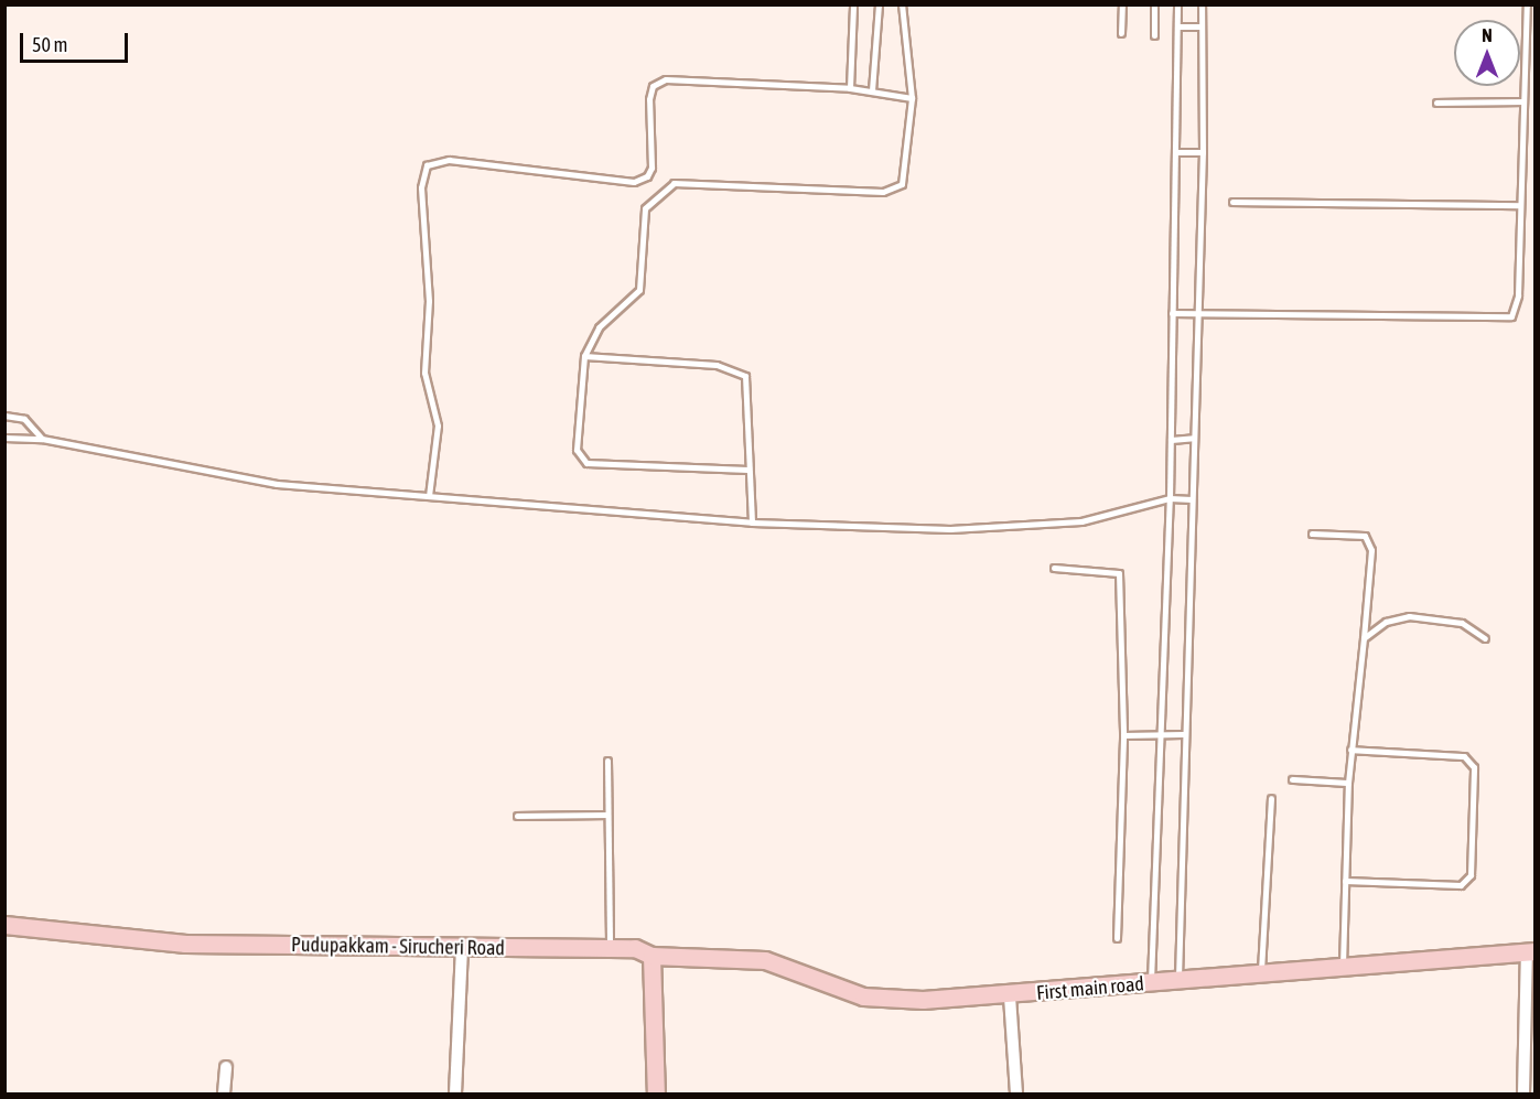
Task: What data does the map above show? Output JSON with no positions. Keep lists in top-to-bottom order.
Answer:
{
  "streets": {
    "street": ["Pudupakkam - Sirucheri Road", "First main road"]
  },
  "crossings": [
    ["Pudupakkam - Sirucheri Road", "First main road"]
  ],
  "scale_bar": "50 m",
  "north": "top"
}
